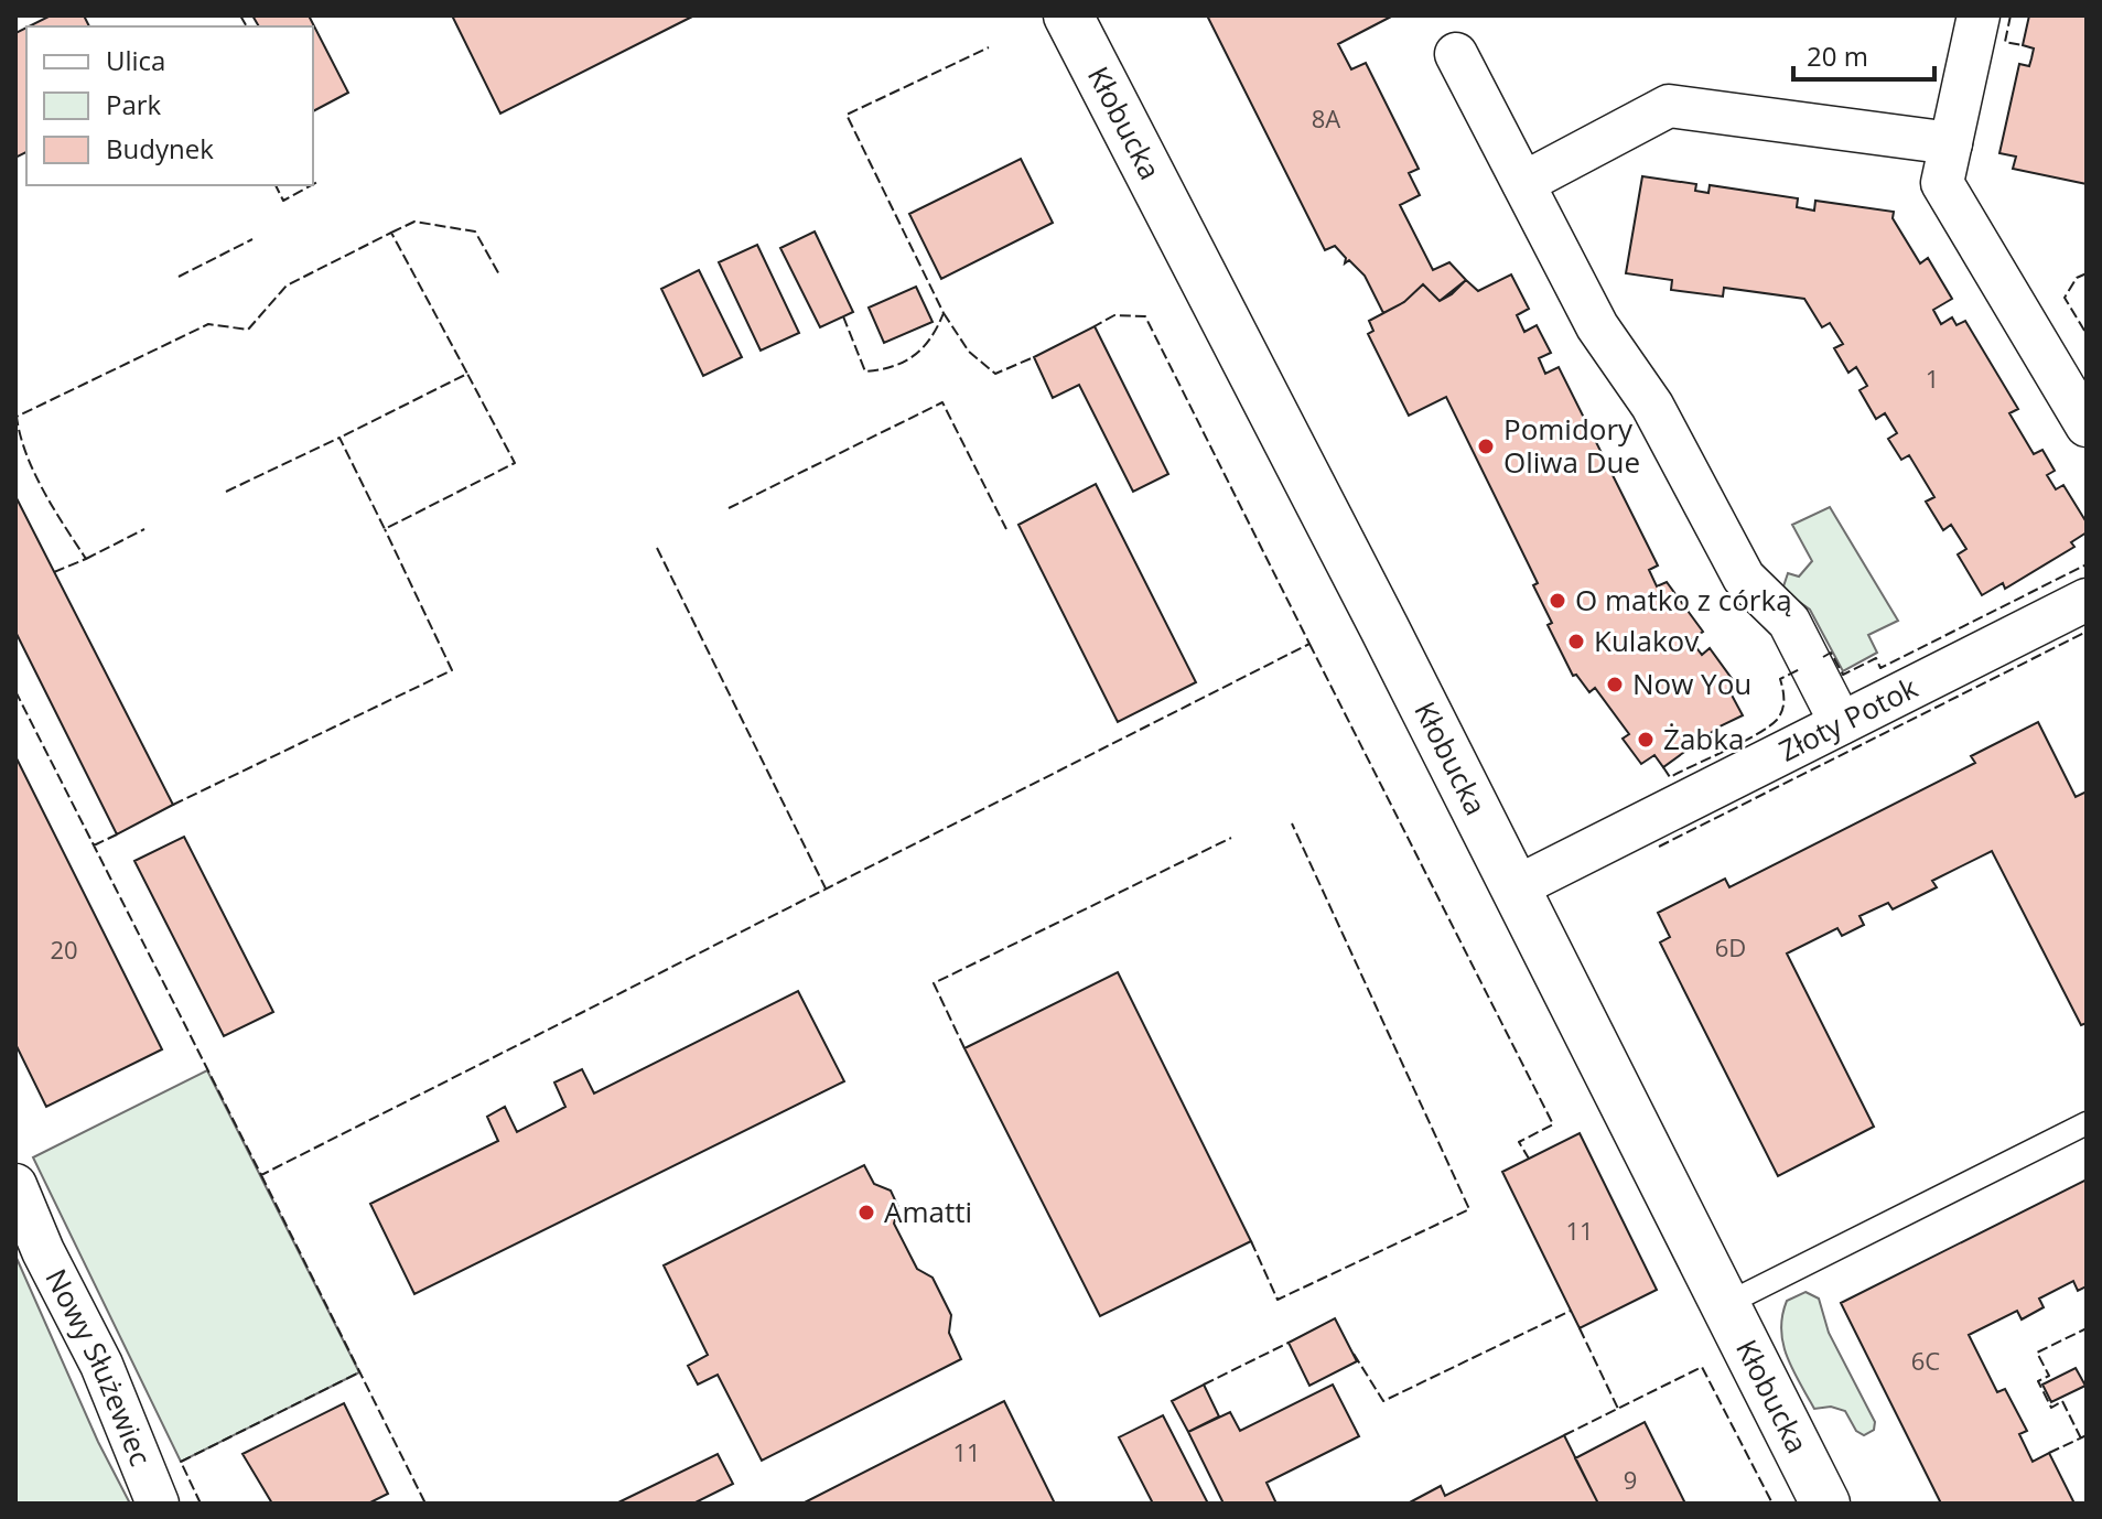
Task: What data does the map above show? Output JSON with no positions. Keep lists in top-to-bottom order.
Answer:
{
  "streets": {
    "street": ["Kłobucka", "Złoty Potok", "Nowy Służewiec"]
  },
  "crossings": [
    ["Kłobucka", "Złoty Potok"]
  ],
  "places": [
    "Pomidory Oliwa Due",
    "O matko z córką",
    "Kulakov",
    "Now You",
    "Żabka",
    "Amatti"
  ],
  "house_numbers": [
    "8A",
    "1",
    "6D",
    "20",
    "11",
    "6C",
    "11",
    "9"
  ],
  "legend": ["Ulica", "Park", "Budynek"],
  "scale_bar": "20 m"
}
